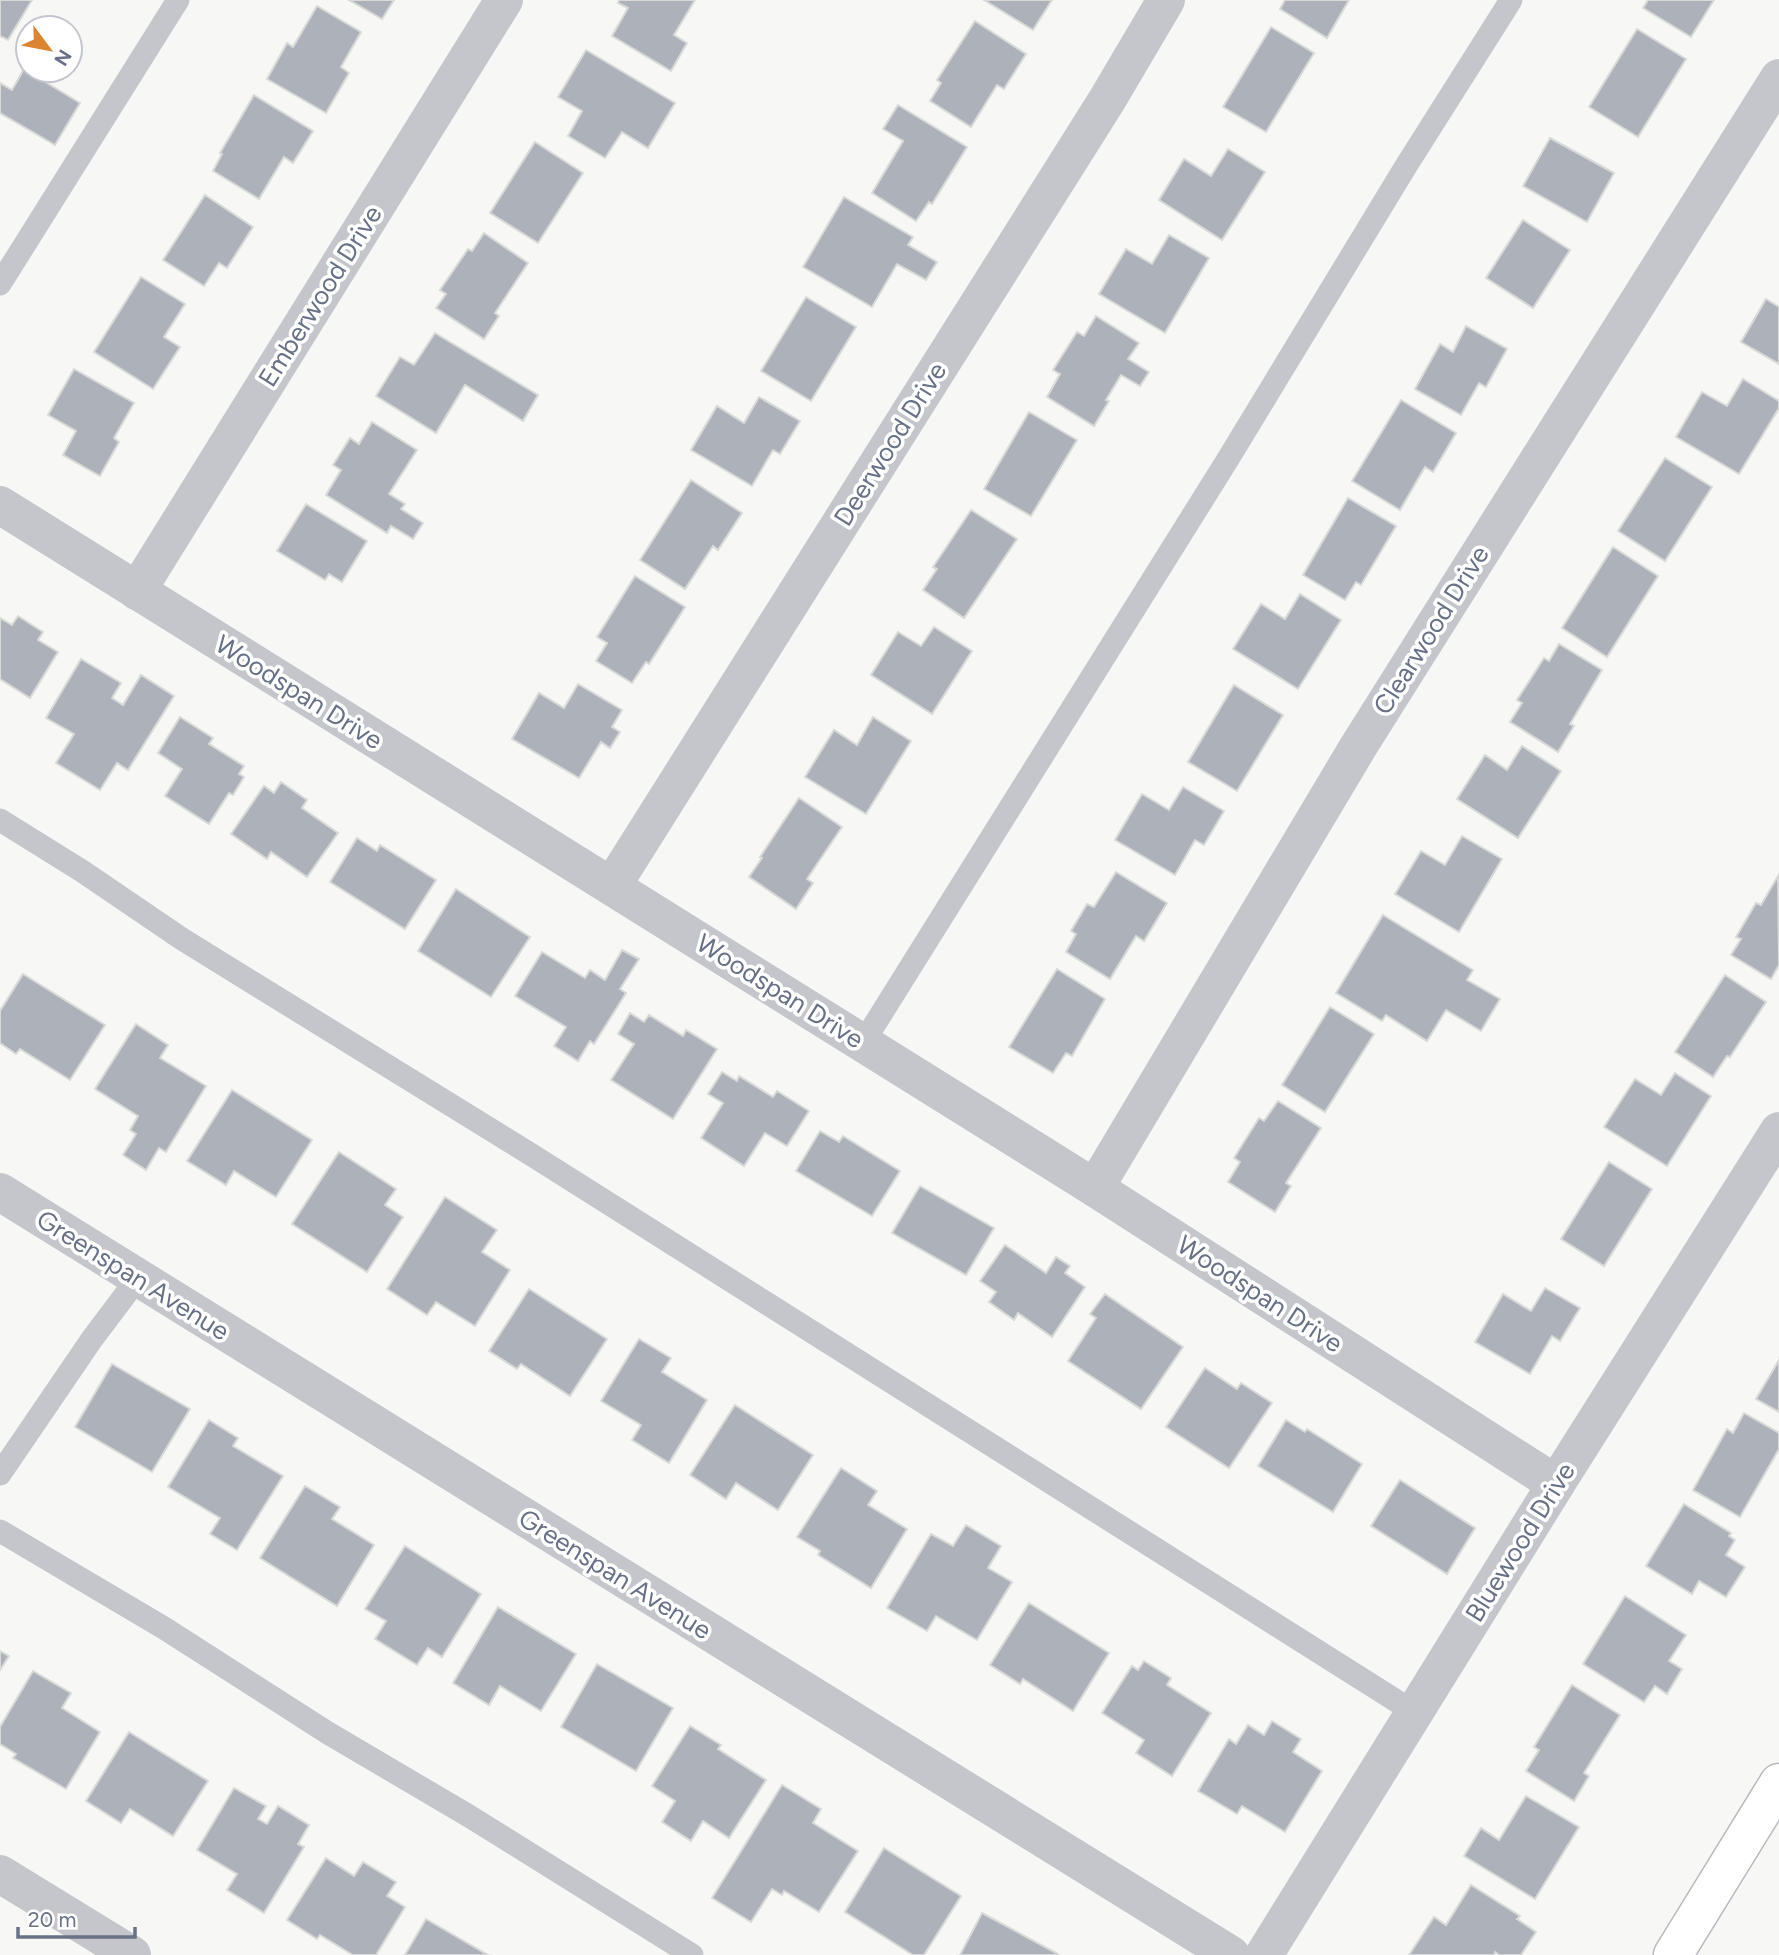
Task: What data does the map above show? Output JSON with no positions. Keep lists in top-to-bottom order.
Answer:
{
  "streets": {
    "street": [
      "Emberwood Drive",
      "Deerwood Drive",
      "Clearwood Drive",
      "Woodspan Drive",
      "Greenspan Avenue",
      "Bluewood Drive"
    ]
  },
  "crossings": [
    ["Emberwood Drive", "Woodspan Drive"],
    ["Deerwood Drive", "Woodspan Drive"],
    ["Clearwood Drive", "Woodspan Drive"],
    ["Woodspan Drive", "Bluewood Drive"]
  ],
  "scale_bar": "20 m",
  "north": "bottom right"
}
